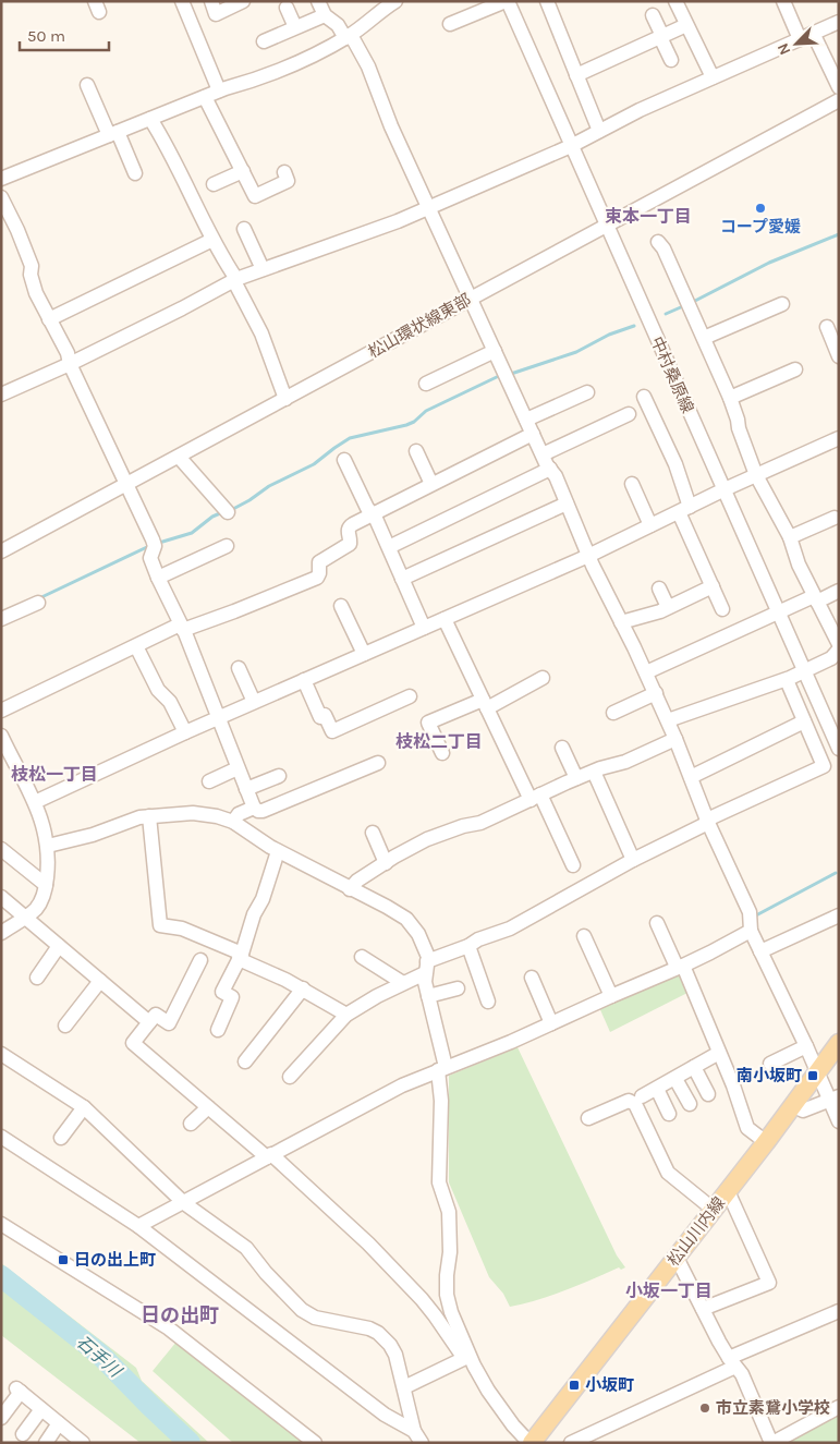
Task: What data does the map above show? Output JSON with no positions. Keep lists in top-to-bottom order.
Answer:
{
  "streets": {
    "main road": ["松山川内線"],
    "street": ["松山環状線東部", "中村桑原線"]
  },
  "crossings": [
    ["松山環状線東部", "中村桑原線"]
  ],
  "districts": [
    "束本一丁目",
    "枝松二丁目",
    "枝松一丁目",
    "小坂一丁目",
    "日の出町"
  ],
  "water": ["石手川"],
  "places": {
    "other": ["コープ愛媛", "市立素鵞小学校"],
    "transit": ["南小坂町", "日の出上町", "小坂町"]
  },
  "scale_bar": "50 m",
  "north": "bottom left"
}
